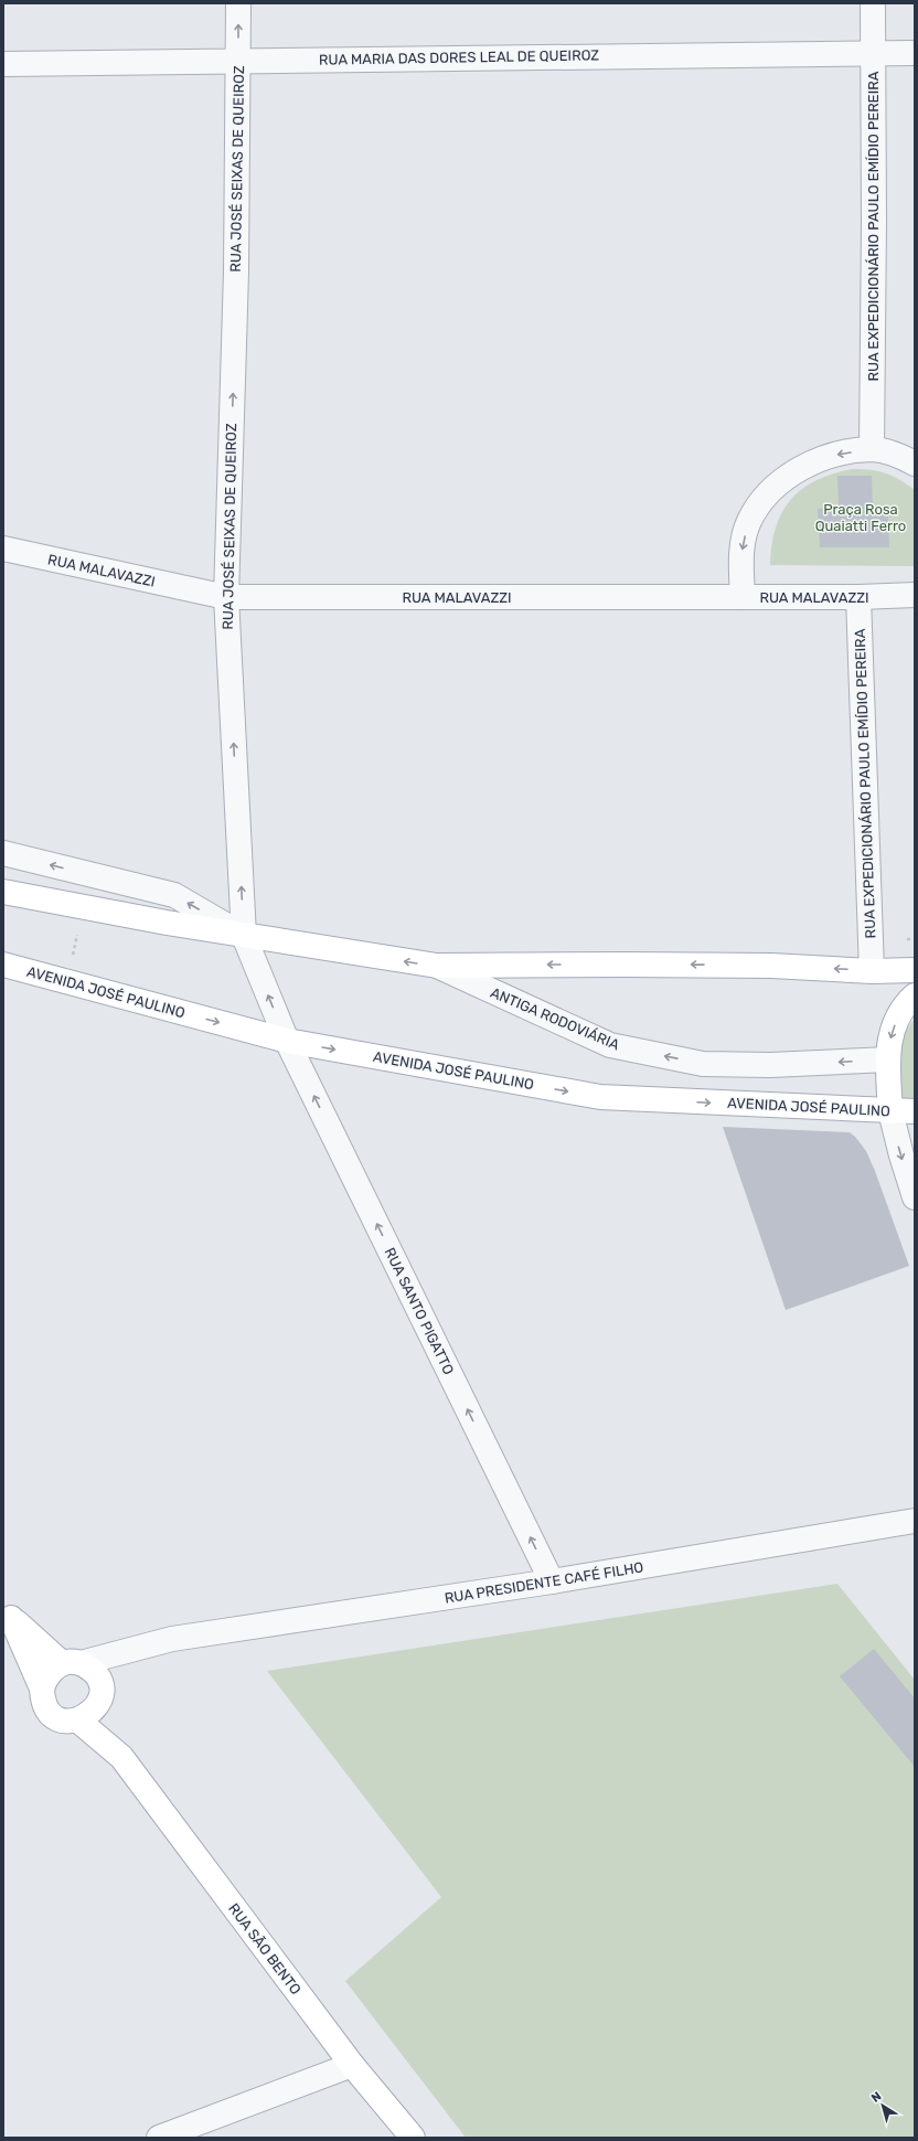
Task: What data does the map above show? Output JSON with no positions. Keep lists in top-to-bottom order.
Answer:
{
  "streets": {
    "main road": ["AVENIDA JOSÉ PAULINO", "RUA SÃO BENTO"],
    "street": [
      "RUA MARIA DAS DORES LEAL DE QUEIROZ",
      "RUA JOSÉ SEIXAS DE QUEIROZ",
      "RUA EXPEDICIONÁRIO PAULO EMÍDIO PEREIRA",
      "RUA MALAVAZZI",
      "ANTIGA RODOVIÁRIA",
      "RUA SANTO PIGATTO",
      "RUA PRESIDENTE CAFÉ FILHO"
    ]
  },
  "crossings": [
    ["RUA MARIA DAS DORES LEAL DE QUEIROZ", "RUA JOSÉ SEIXAS DE QUEIROZ"],
    ["RUA MARIA DAS DORES LEAL DE QUEIROZ", "RUA EXPEDICIONÁRIO PAULO EMÍDIO PEREIRA"],
    ["RUA JOSÉ SEIXAS DE QUEIROZ", "RUA MALAVAZZI"],
    ["RUA JOSÉ SEIXAS DE QUEIROZ", "AVENIDA JOSÉ PAULINO"],
    ["RUA JOSÉ SEIXAS DE QUEIROZ", "RUA SANTO PIGATTO"],
    ["RUA EXPEDICIONÁRIO PAULO EMÍDIO PEREIRA", "RUA MALAVAZZI"],
    ["AVENIDA JOSÉ PAULINO", "RUA SANTO PIGATTO"],
    ["RUA SANTO PIGATTO", "RUA PRESIDENTE CAFÉ FILHO"],
    ["RUA PRESIDENTE CAFÉ FILHO", "RUA SÃO BENTO"]
  ],
  "one_way": ["RUA JOSÉ SEIXAS DE QUEIROZ", "ANTIGA RODOVIÁRIA", "RUA SANTO PIGATTO"],
  "parks": ["Praça Rosa Quaiatti Ferro"],
  "north": "top left"
}
